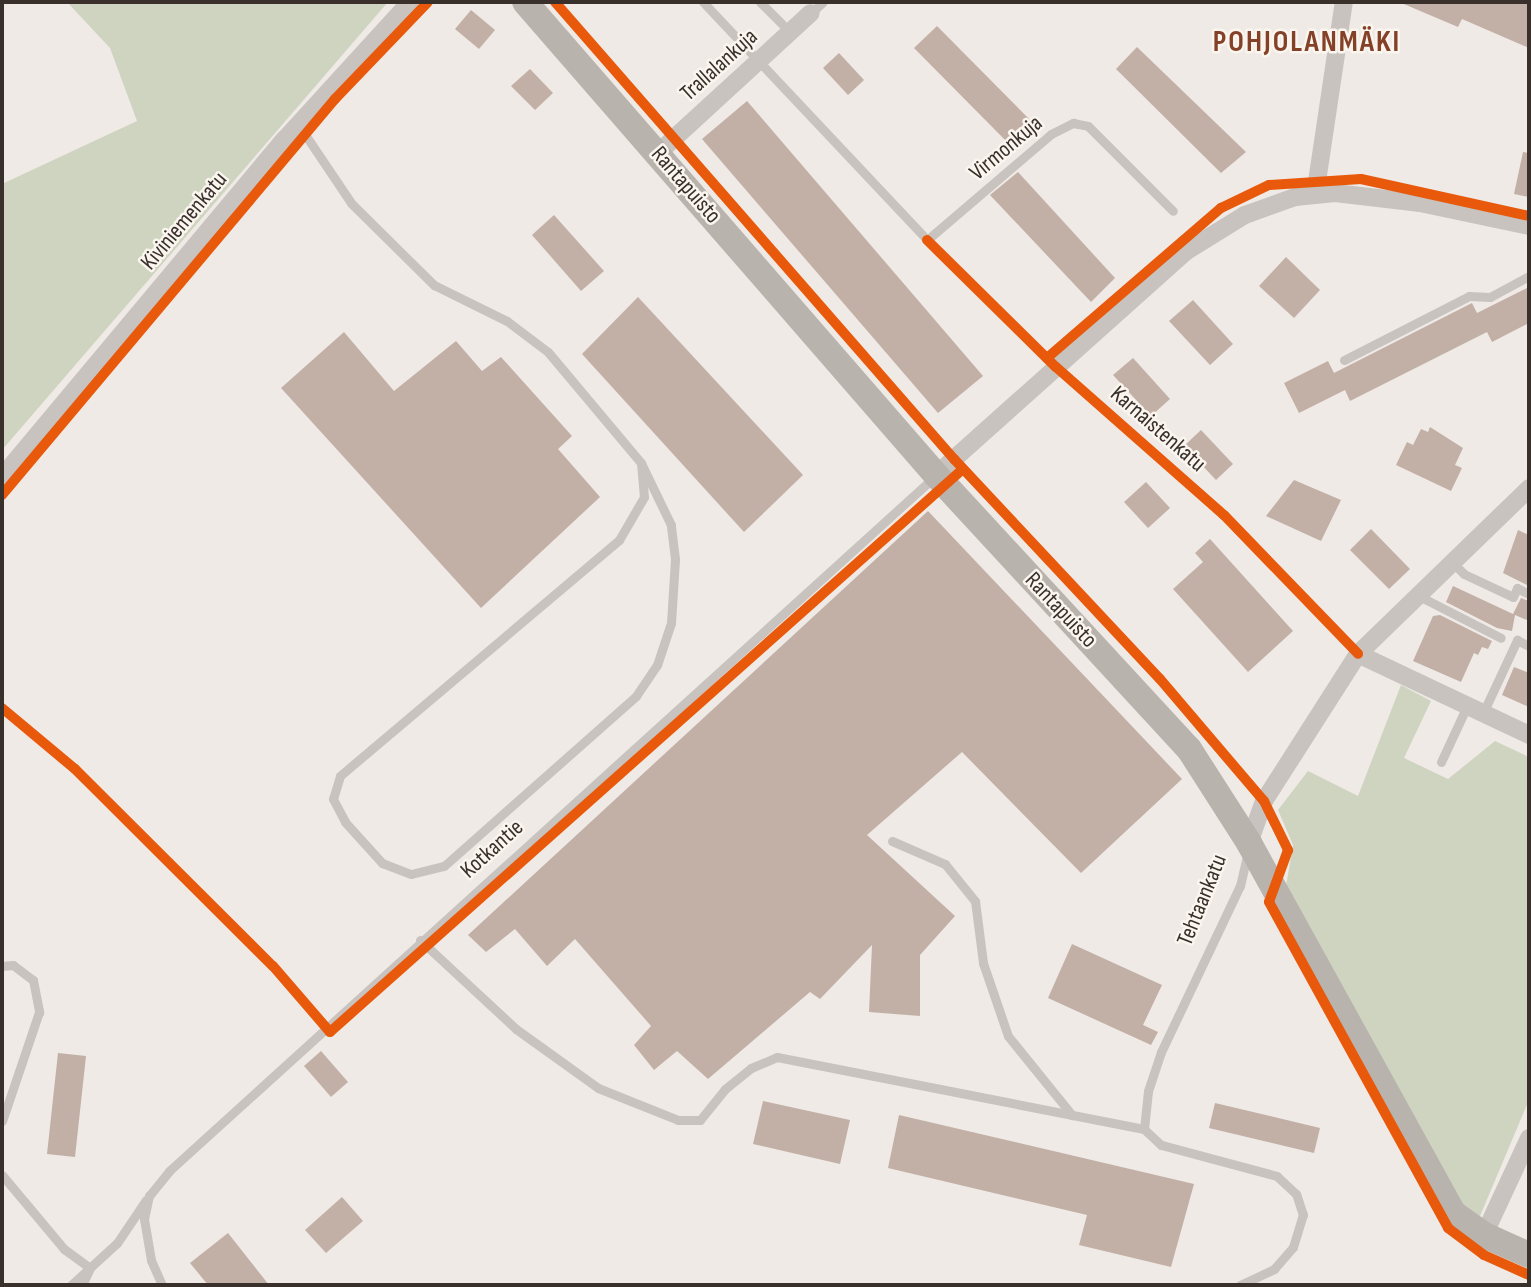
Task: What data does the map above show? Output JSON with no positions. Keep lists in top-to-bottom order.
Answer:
{
  "streets": {
    "street": [
      "Trallalankuja",
      "Rantapuisto",
      "Kiviniemenkatu",
      "Tehtaankatu"
    ],
    "lane": ["Virmonkuja", "Kotkantie"],
    "cycle path": ["Karnaistenkatu"]
  },
  "crossings": [
    ["Trallalankuja", "Virmonkuja"],
    ["Trallalankuja", "Rantapuisto"],
    ["Rantapuisto", "Kotkantie"],
    ["Rantapuisto", "Tehtaankatu"]
  ],
  "districts": ["POHJOLANMÄKI"]
}
